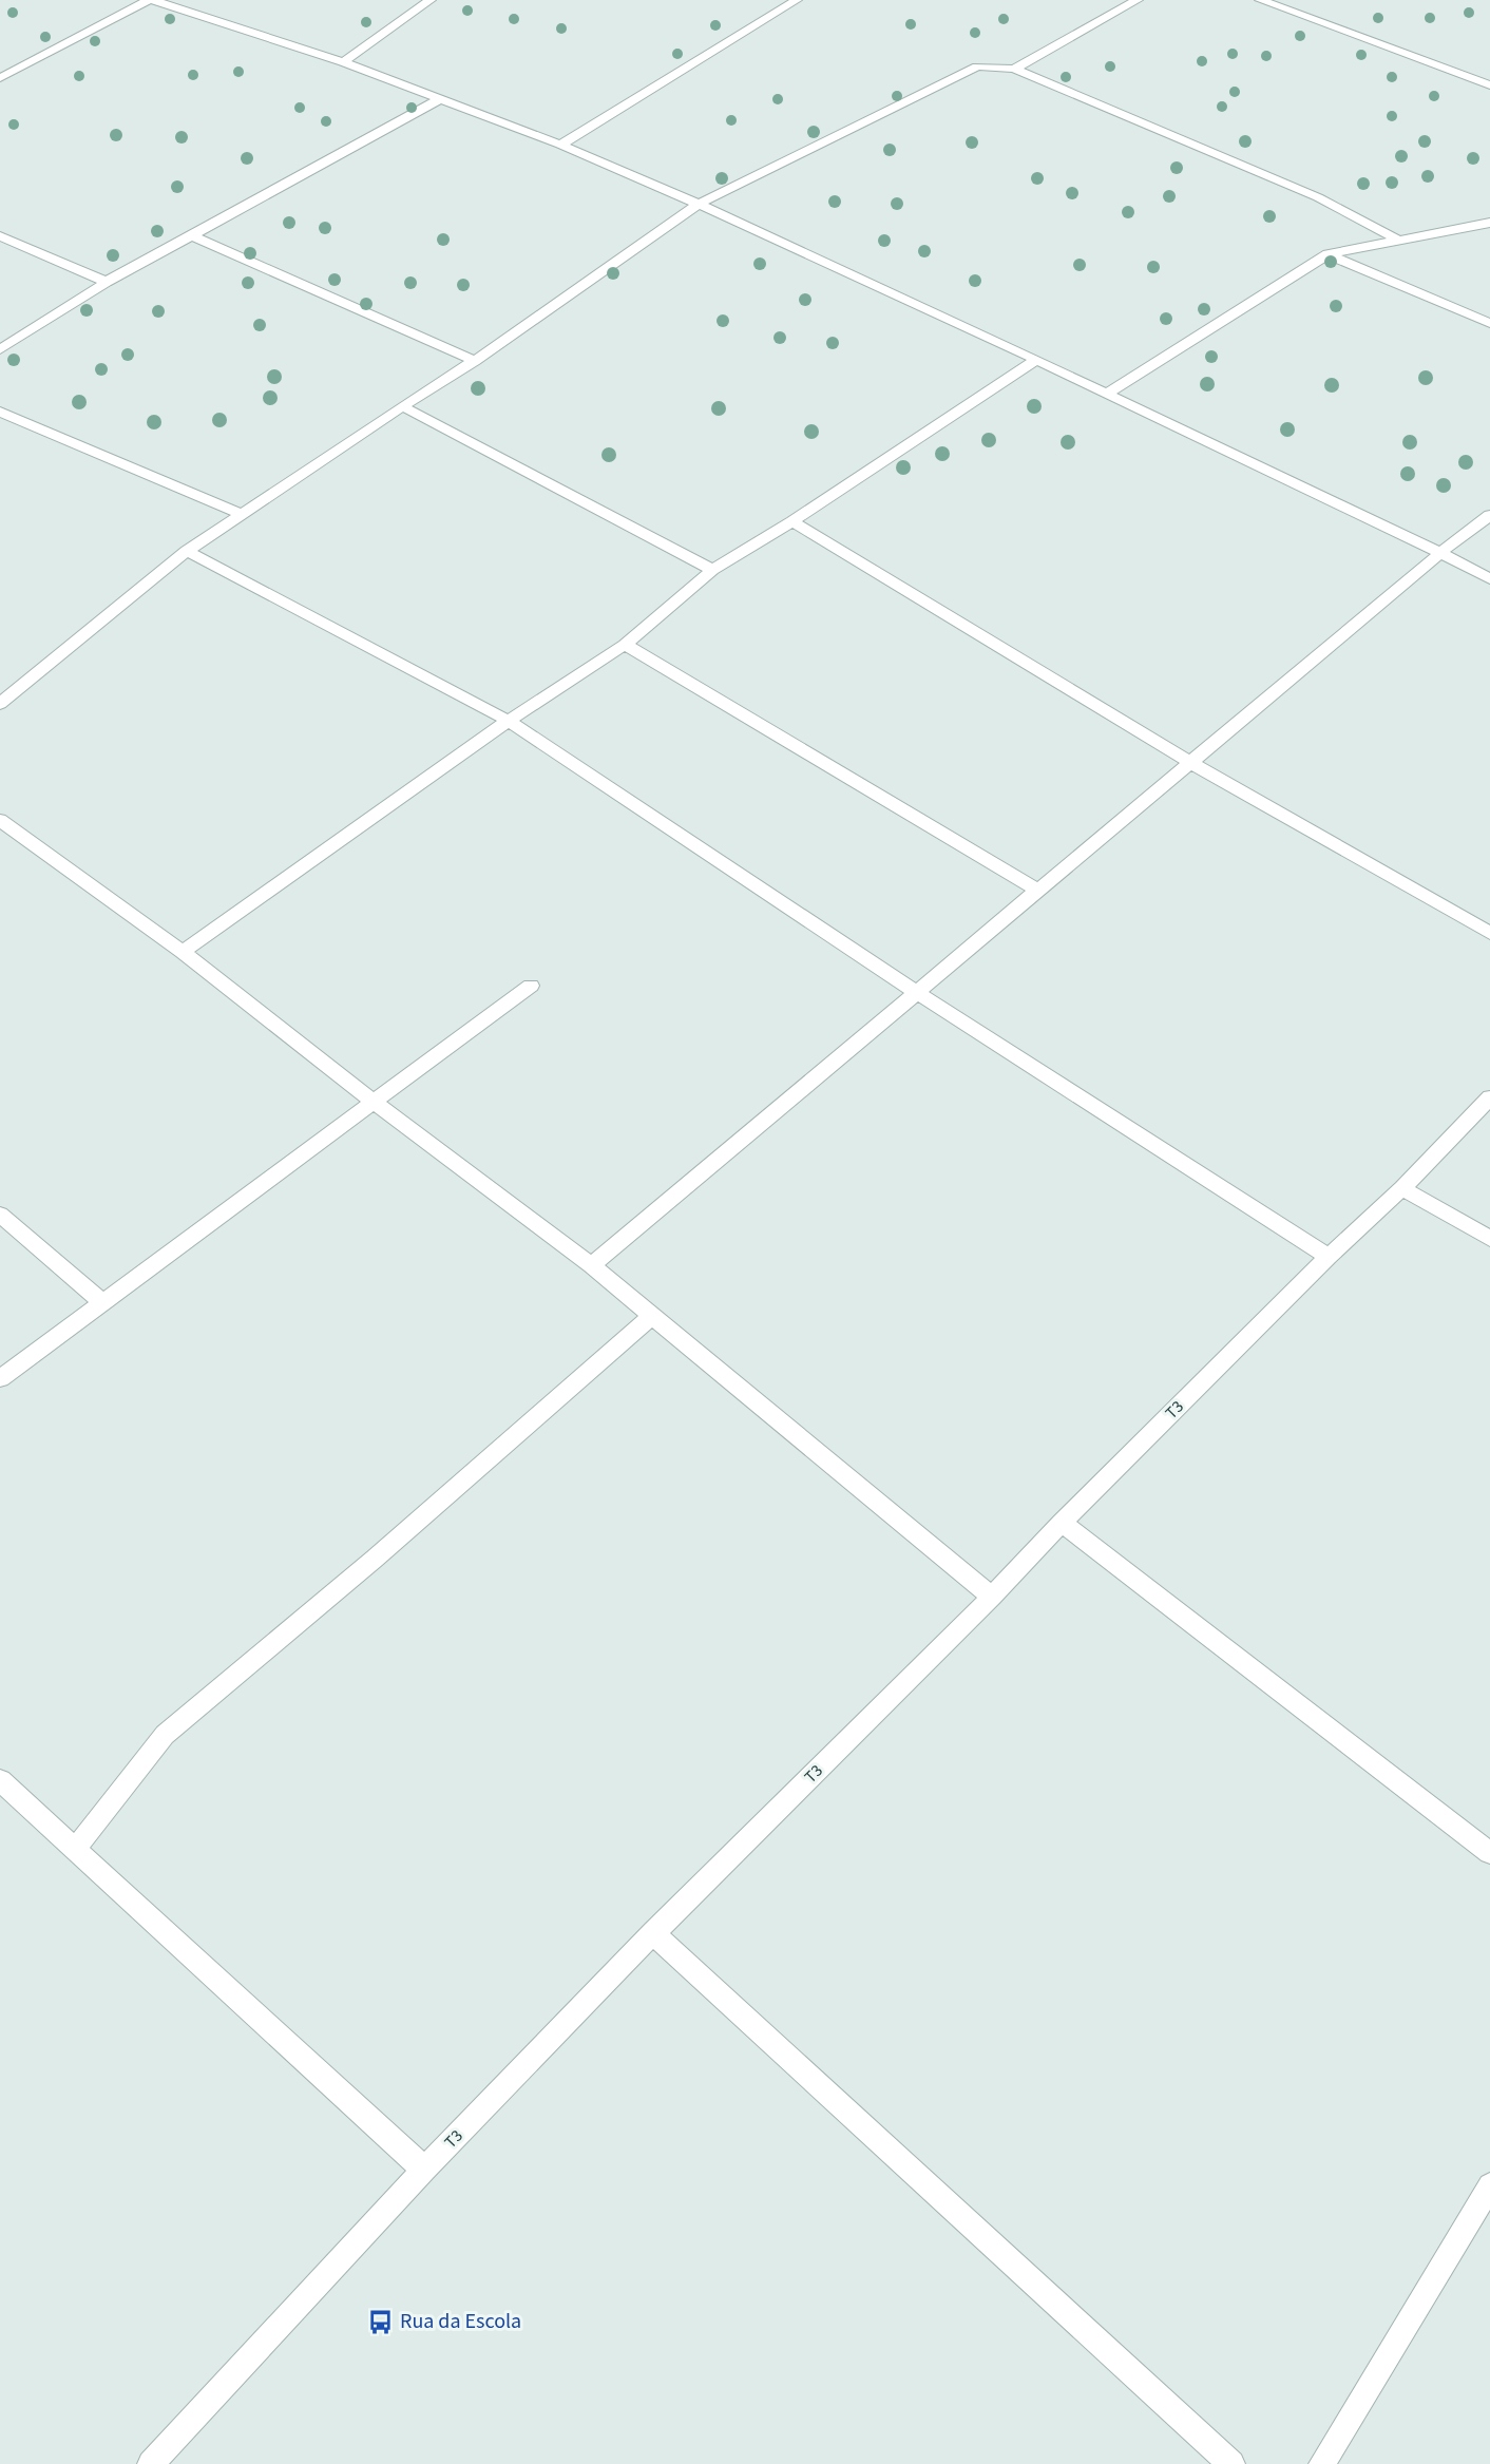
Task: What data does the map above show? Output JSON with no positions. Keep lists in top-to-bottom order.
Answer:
{
  "streets": {
    "street": ["T3"]
  },
  "places": {
    "bus stop": ["Rua da Escola"]
  }
}
